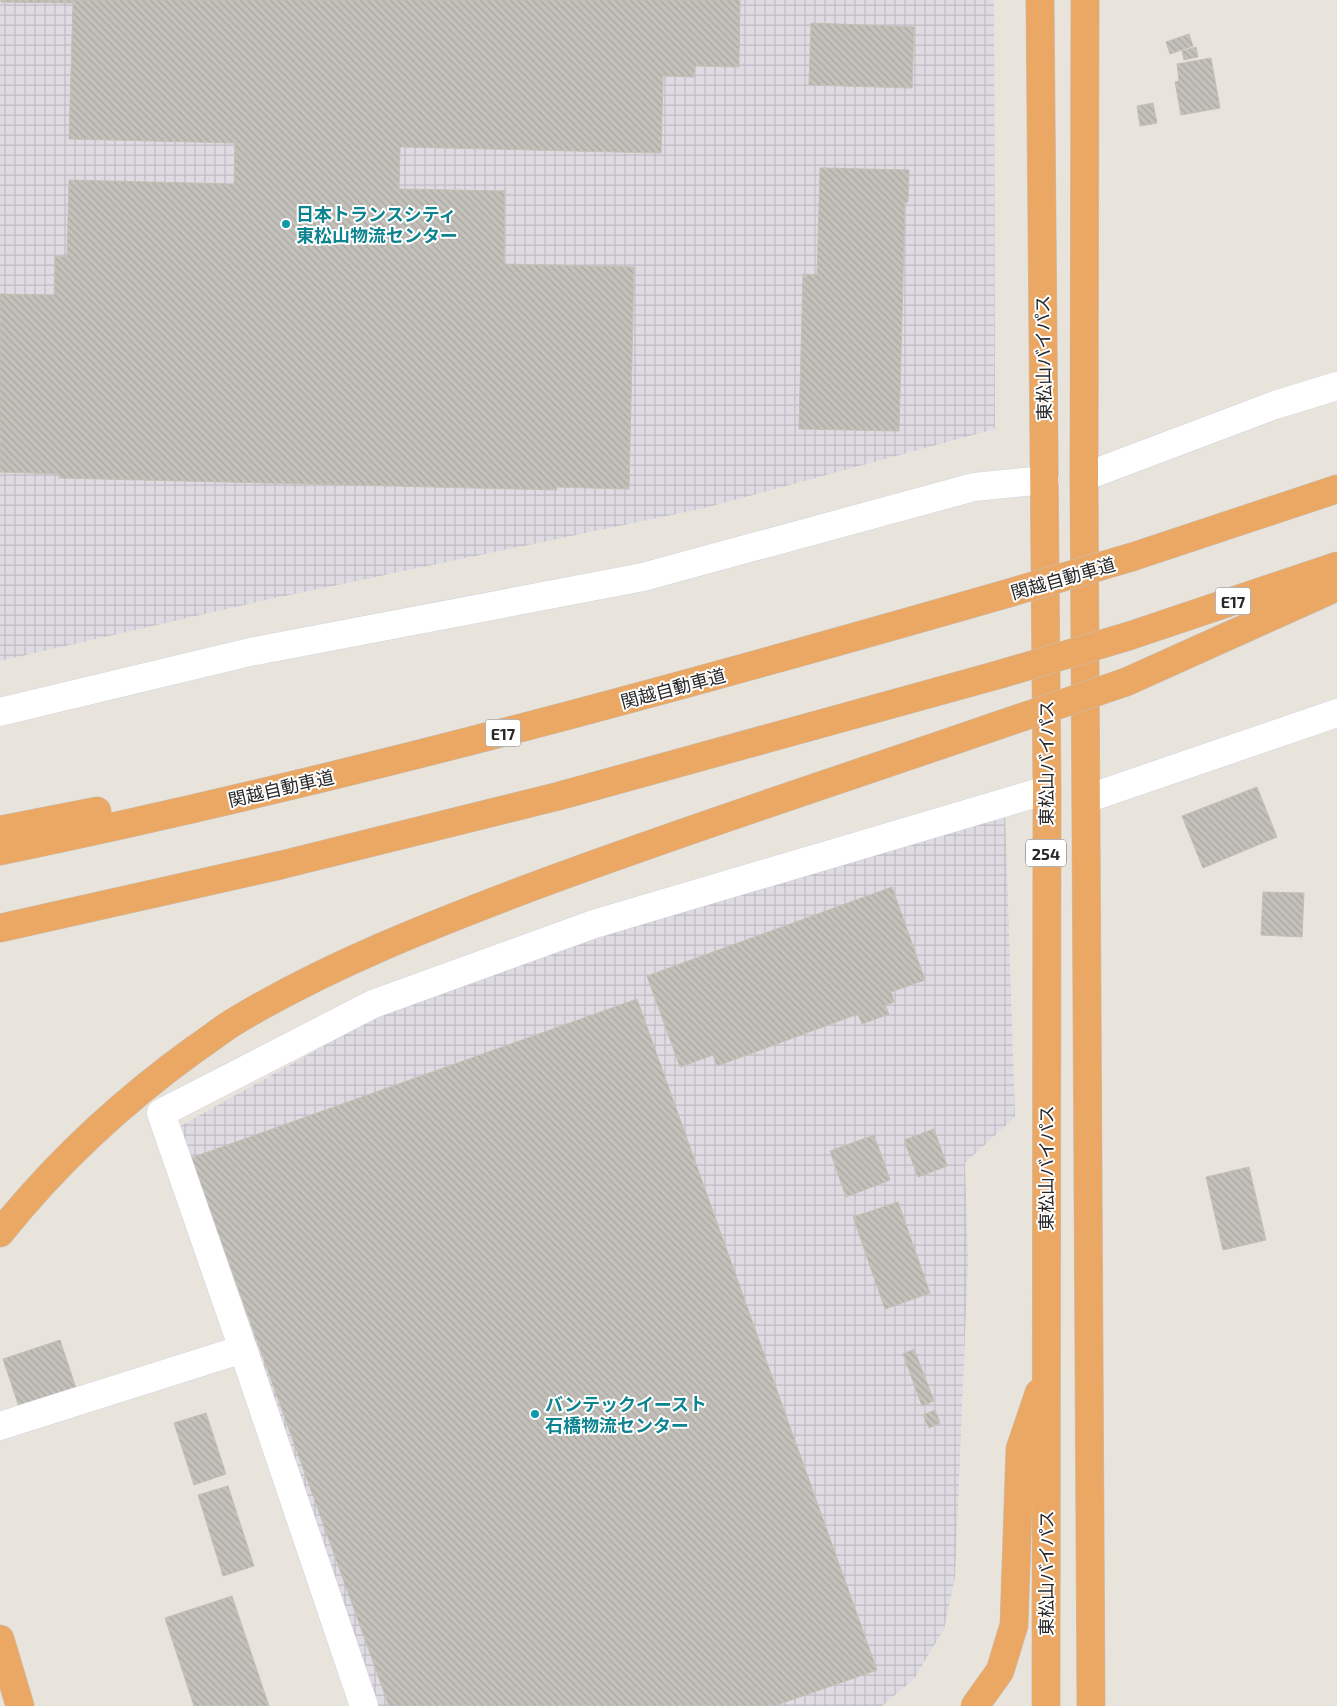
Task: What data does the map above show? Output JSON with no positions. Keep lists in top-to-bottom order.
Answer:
{
  "streets": {
    "highway": [
      "東松山バイパス",
      "関越自動車道",
      "E17",
      "254"
    ]
  },
  "places": ["日本トランスシティ 東松山物流センター", "バンテックイースト 石橋物流センター"]
}
